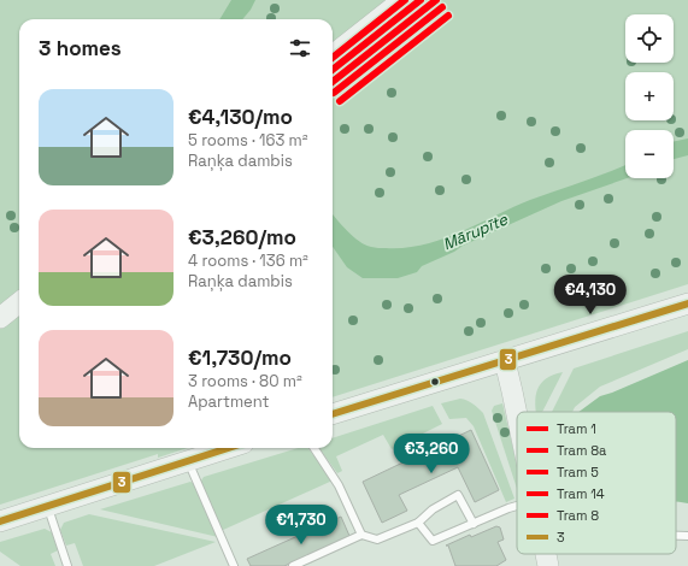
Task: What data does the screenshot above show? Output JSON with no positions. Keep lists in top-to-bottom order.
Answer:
{
  "water": ["Mārupīte"],
  "lines": [
    "tram line 1",
    "tram line 5",
    "tram line 8",
    "tram line 8a",
    "tram line 14",
    "transit line 3"
  ],
  "legend": [
    "Tram 1",
    "Tram 8a",
    "Tram 5",
    "Tram 14",
    "Tram 8",
    "3"
  ],
  "page": {
    "map_buttons": ["+", "−"],
    "heading": "3 homes",
    "list": [
      {
        "name": "€4,130/mo",
        "note": "5 rooms · 163 m² · Raņķa dambis"
      },
      {
        "name": "€3,260/mo",
        "note": "4 rooms · 136 m² · Raņķa dambis"
      },
      {
        "name": "€1,730/mo",
        "note": "3 rooms · 80 m² · Apartment"
      }
    ],
    "price": ["€4,130", "€3,260", "€1,730"]
  }
}
